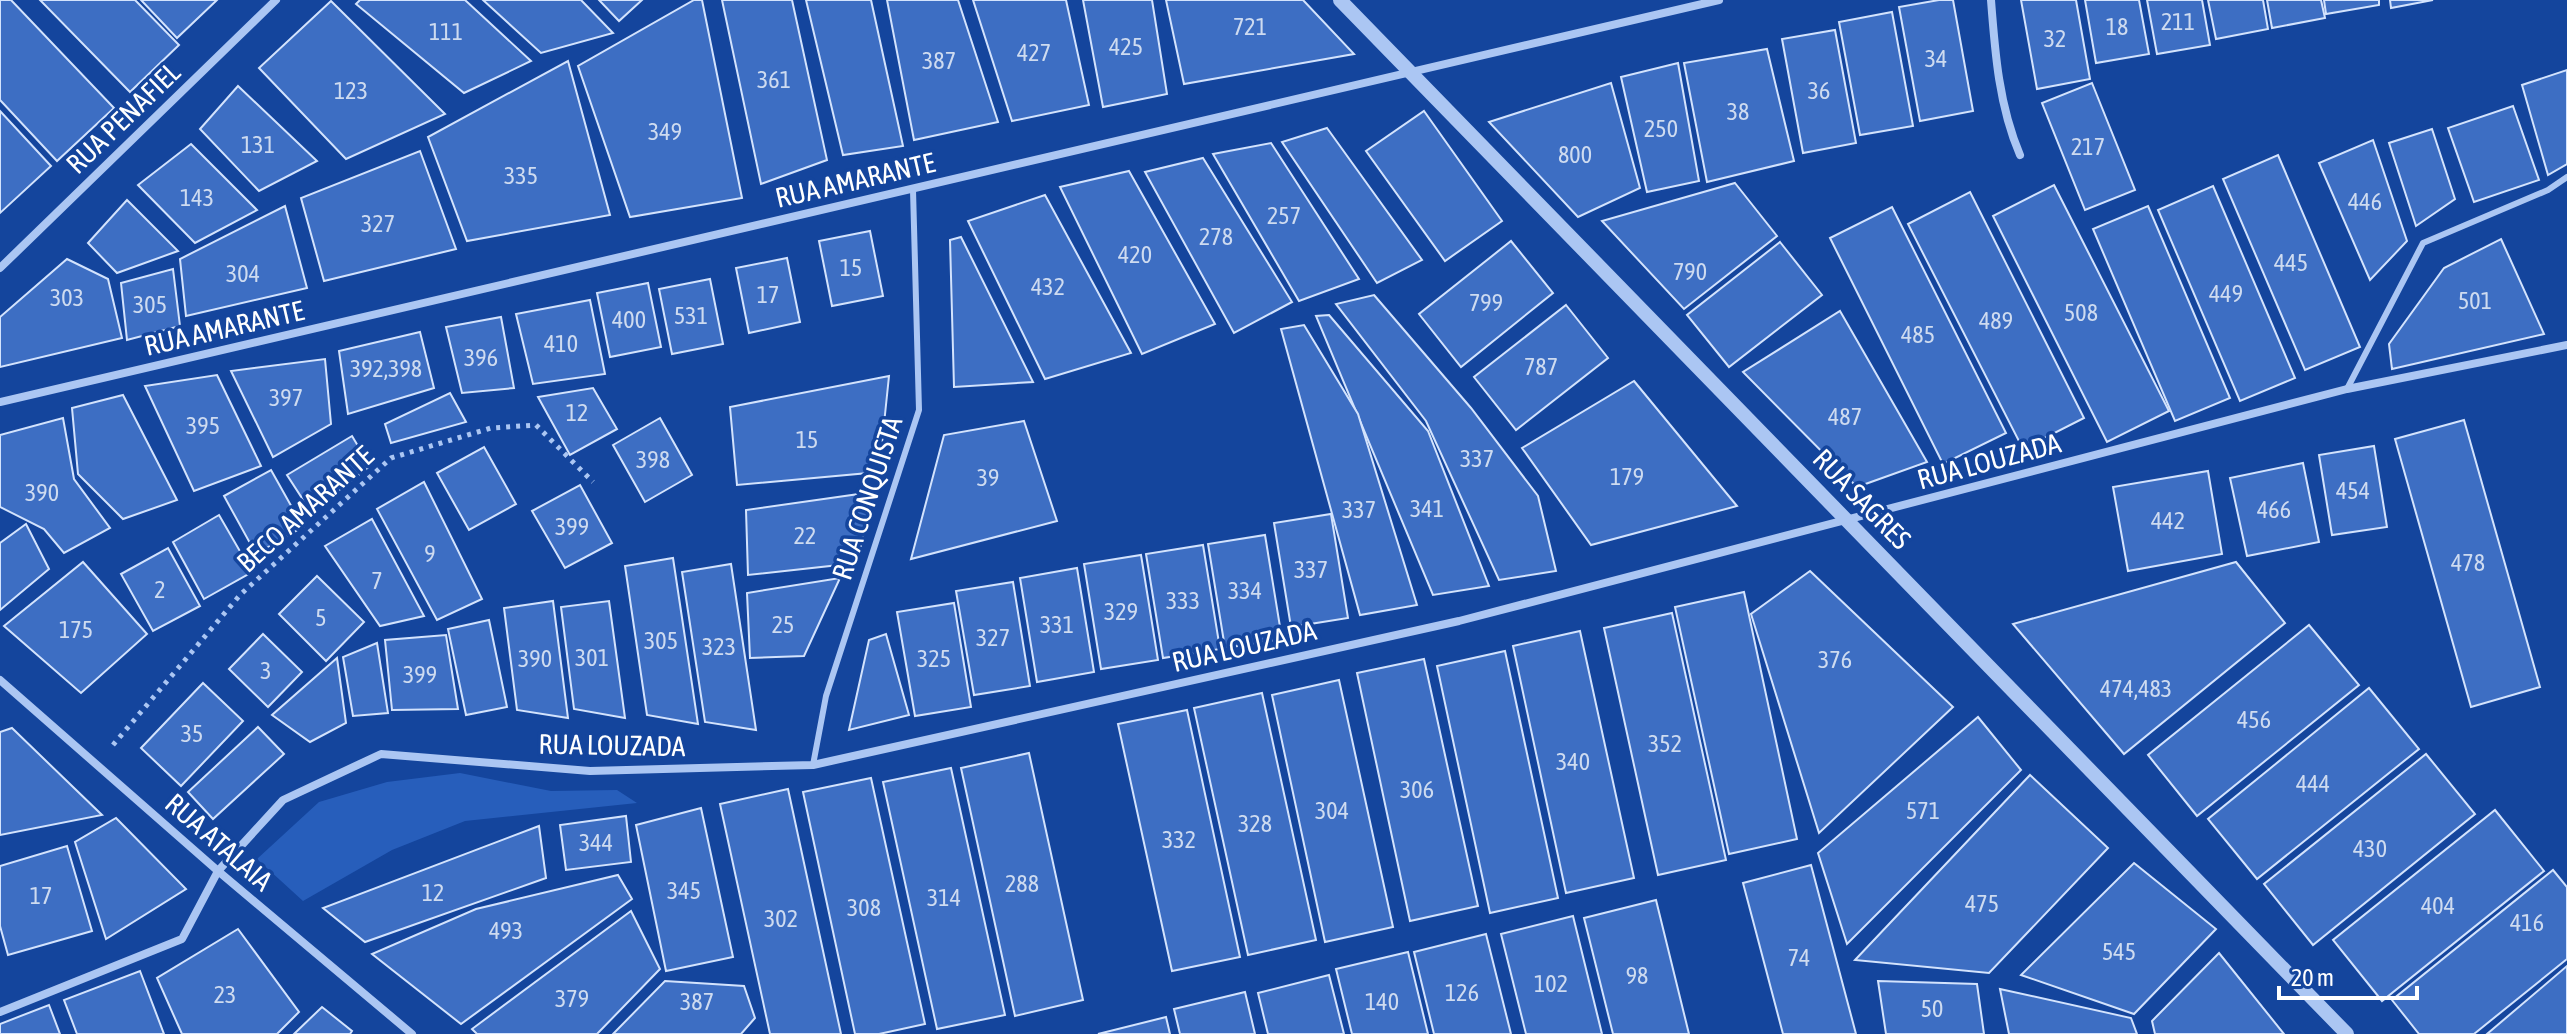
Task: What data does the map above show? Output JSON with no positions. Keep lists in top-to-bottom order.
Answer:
{
  "streets": {
    "street": [
      "RUA PENAFIEL",
      "RUA AMARANTE",
      "RUA LOUZADA",
      "RUA SAGRES",
      "RUA ATALAIA"
    ],
    "lane": ["RUA CONQUISTA"],
    "path": ["BECO AMARANTE"]
  },
  "crossings": [
    ["RUA AMARANTE", "RUA CONQUISTA"],
    ["RUA AMARANTE", "RUA SAGRES"],
    ["RUA LOUZADA", "RUA CONQUISTA"],
    ["RUA LOUZADA", "RUA SAGRES"],
    ["RUA LOUZADA", "RUA ATALAIA"],
    ["BECO AMARANTE", "RUA ATALAIA"]
  ],
  "house_numbers": [
    "211",
    "721",
    "18",
    "111",
    "32",
    "425",
    "427",
    "34",
    "387",
    "361",
    "123",
    "36",
    "38",
    "250",
    "349",
    "131",
    "217",
    "800",
    "335",
    "143",
    "446",
    "257",
    "327",
    "278",
    "420",
    "445",
    "15",
    "790",
    "304",
    "432",
    "449",
    "17",
    "303",
    "501",
    "799",
    "305",
    "508",
    "531",
    "400",
    "489",
    "485",
    "410",
    "396",
    "787",
    "392,398",
    "397",
    "12",
    "487",
    "395",
    "15",
    "337",
    "398",
    "179",
    "39",
    "454",
    "390",
    "341",
    "337",
    "466",
    "442",
    "399",
    "22",
    "9",
    "478",
    "337",
    "7",
    "2",
    "334",
    "333",
    "329",
    "5",
    "25",
    "331",
    "175",
    "327",
    "305",
    "323",
    "301",
    "390",
    "325",
    "376",
    "3",
    "399",
    "474,483",
    "456",
    "35",
    "352",
    "340",
    "444",
    "306",
    "304",
    "571",
    "328",
    "332",
    "344",
    "430",
    "288",
    "345",
    "12",
    "17",
    "314",
    "475",
    "404",
    "308",
    "302",
    "416",
    "493",
    "545",
    "74",
    "98",
    "102",
    "126",
    "23",
    "379",
    "387",
    "140",
    "50"
  ],
  "scale_bar": "20 m"
}
